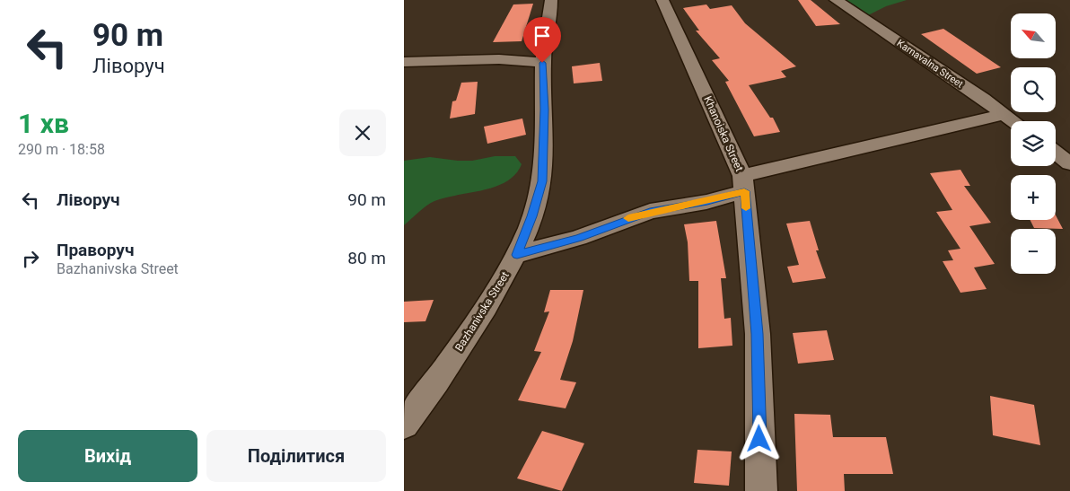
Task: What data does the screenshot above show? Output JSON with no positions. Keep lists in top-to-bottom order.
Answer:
{
  "streets": {
    "street": ["Karnavalna Street", "Khanoiska Street", "Bazhanivska Street"]
  },
  "north": "top left",
  "page": {
    "turn": ["90 m", "Ліворуч"],
    "map_buttons": ["+", "−"],
    "heading": ["1 хв", "290 m · 18:58"],
    "list": [
      {
        "name": "Ліворуч",
        "value": "90 m"
      },
      {
        "name": "Праворуч",
        "note": "Bazhanivska Street",
        "value": "80 m"
      }
    ],
    "buttons": ["Вихід", "Поділитися"]
  }
}
